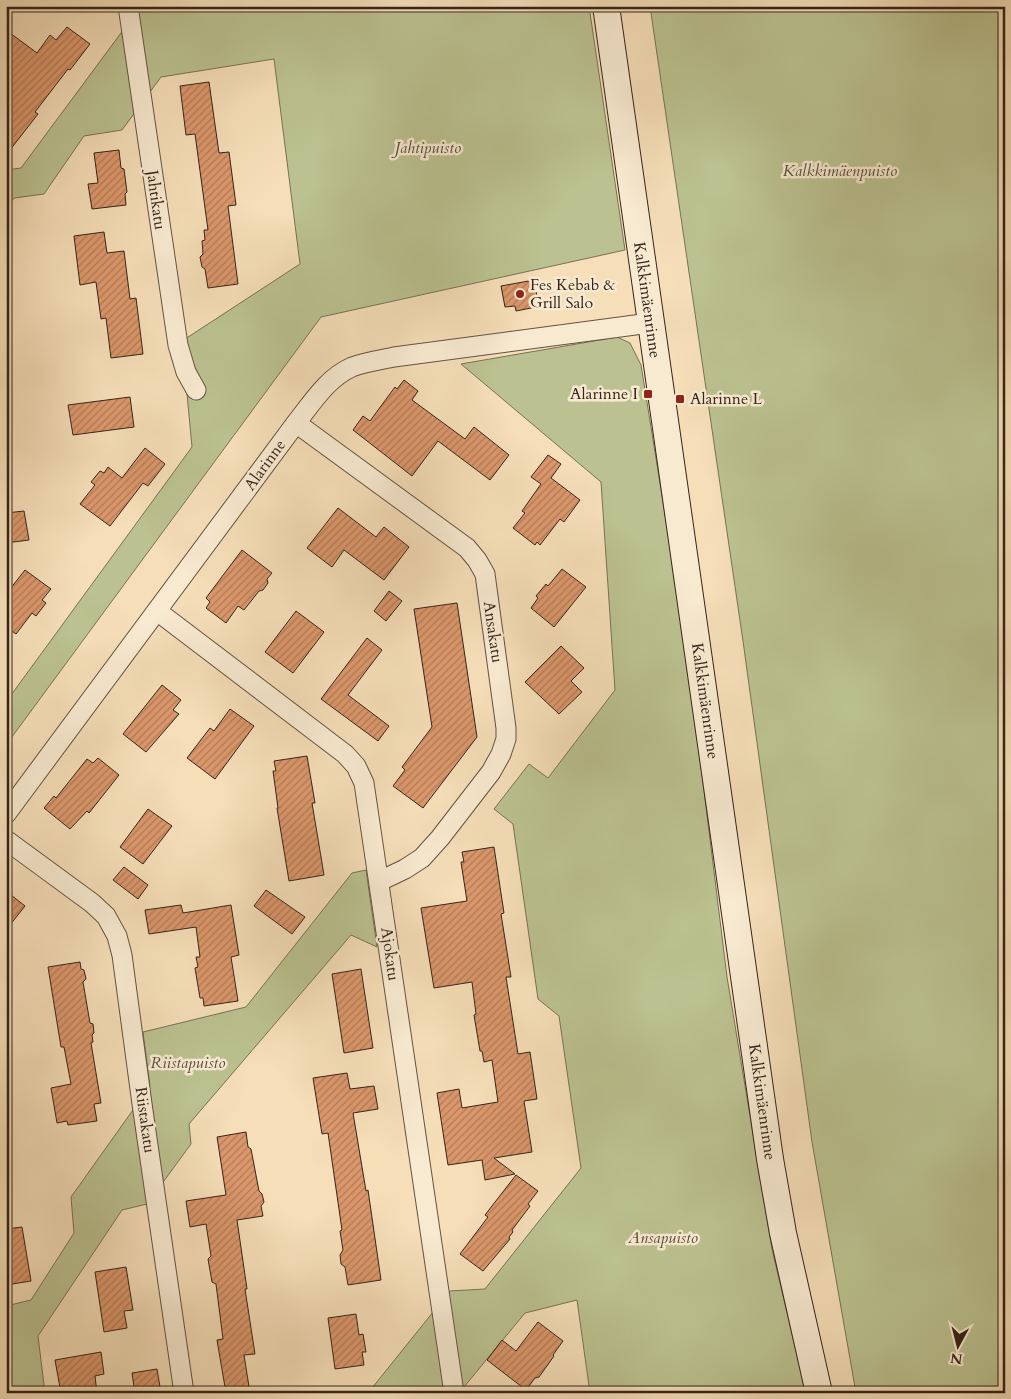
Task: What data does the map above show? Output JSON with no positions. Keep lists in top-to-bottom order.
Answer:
{
  "streets": {
    "street": [
      "Jahtikatu",
      "Kalkkimäenrinne",
      "Alarinne",
      "Ansakatu",
      "Ajokatu",
      "Riistakatu"
    ]
  },
  "crossings": [
    ["Kalkkimäenrinne", "Alarinne"],
    ["Alarinne", "Ansakatu"],
    ["Alarinne", "Ajokatu"],
    ["Ansakatu", "Ajokatu"]
  ],
  "parks": [
    "Jahtipuisto",
    "Kalkkimäenpuisto",
    "Riistapuisto",
    "Ansapuisto"
  ],
  "places": {
    "other": ["Fes Kebab & Grill Salo"],
    "transit": ["Alarinne I", "Alarinne L"]
  },
  "north": "bottom"
}
